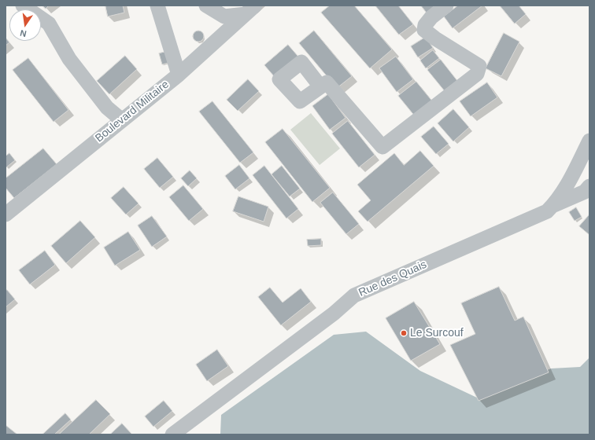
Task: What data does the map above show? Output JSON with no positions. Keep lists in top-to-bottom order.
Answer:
{
  "streets": {
    "street": ["Boulevard Militaire", "Rue des Quais"]
  },
  "places": ["Le Surcouf"],
  "north": "bottom"
}
